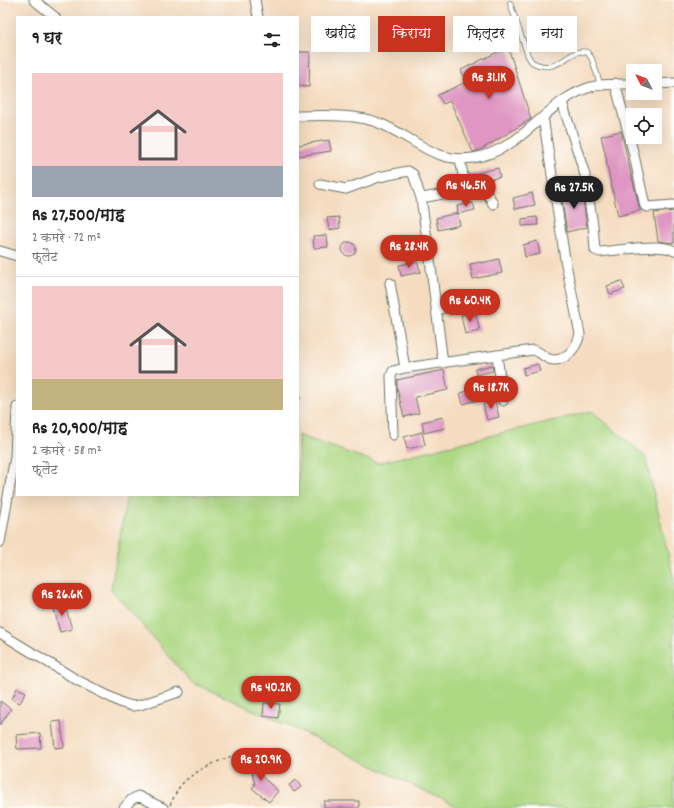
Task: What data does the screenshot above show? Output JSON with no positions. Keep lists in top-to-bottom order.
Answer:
{
  "north": "top left",
  "page": {
    "chip": [
      "खरीदें",
      "किराया",
      "फ़िल्टर",
      "नया"
    ],
    "heading": "9 घर",
    "list": [
      {
        "name": "Rs 27,500/माह",
        "note": "2 कमरे · 72 m² · फ़्लैट"
      },
      {
        "name": "Rs 20,900/माह",
        "note": "2 कमरे · 58 m² · फ़्लैट"
      }
    ],
    "price": [
      "Rs 31.1K",
      "Rs 46.5K",
      "Rs 27.5K",
      "Rs 28.4K",
      "Rs 60.4K",
      "Rs 18.7K",
      "Rs 26.6K",
      "Rs 40.2K",
      "Rs 20.9K"
    ]
  }
}
